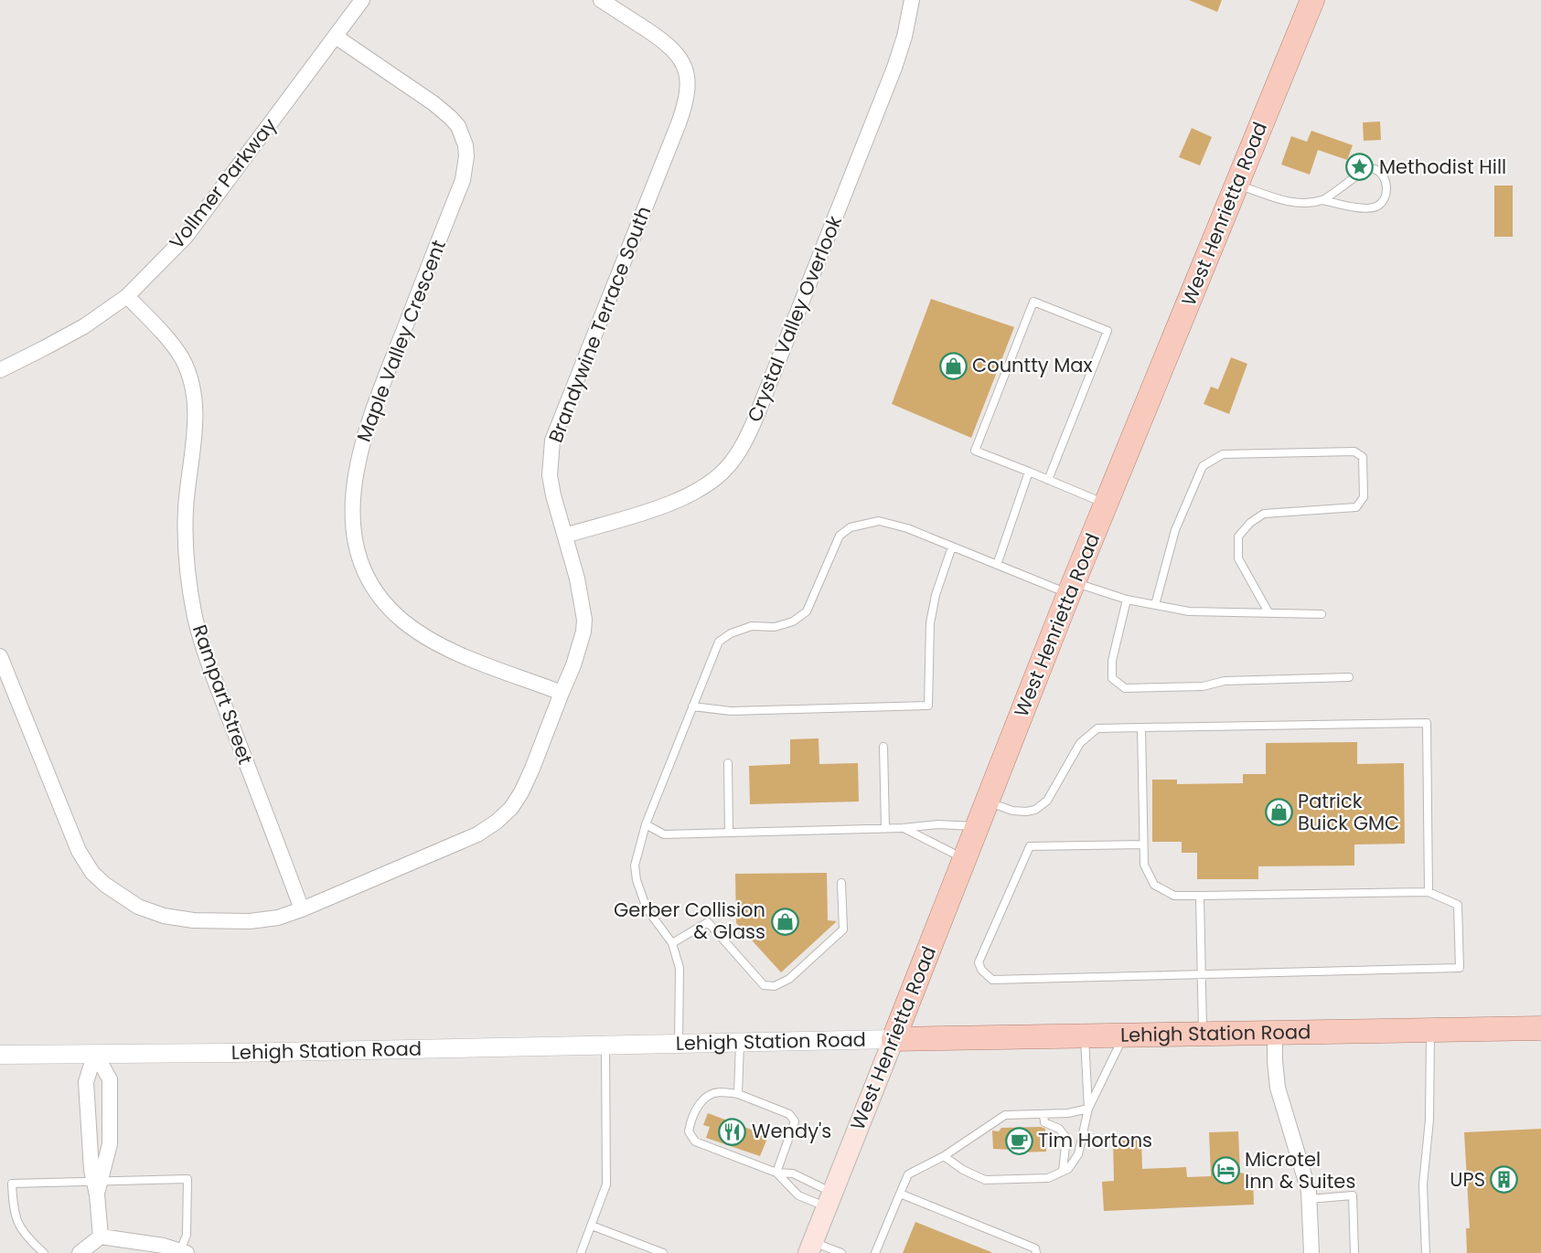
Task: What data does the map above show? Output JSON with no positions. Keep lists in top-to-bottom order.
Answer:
{
  "streets": {
    "main road": ["West Henrietta Road", "Lehigh Station Road"],
    "street": [
      "Vollmer Parkway",
      "Crystal Valley Overlook",
      "Brandywine Terrace South",
      "Maple Valley Crescent",
      "Rampart Street"
    ]
  },
  "crossings": [
    ["Vollmer Parkway", "Maple Valley Crescent"],
    ["Vollmer Parkway", "Rampart Street"],
    ["West Henrietta Road", "Lehigh Station Road"],
    ["Crystal Valley Overlook", "Brandywine Terrace South"],
    ["Brandywine Terrace South", "Maple Valley Crescent"],
    ["Brandywine Terrace South", "Rampart Street"]
  ],
  "places": {
    "place": ["Methodist Hill"],
    "shop": ["Countty Max", "Patrick Buick GMC", "Gerber Collision & Glass"],
    "restaurant": ["Wendy's"],
    "cafe": ["Tim Hortons"],
    "hotel": ["Microtel Inn & Suites"],
    "building": ["UPS"]
  }
}
